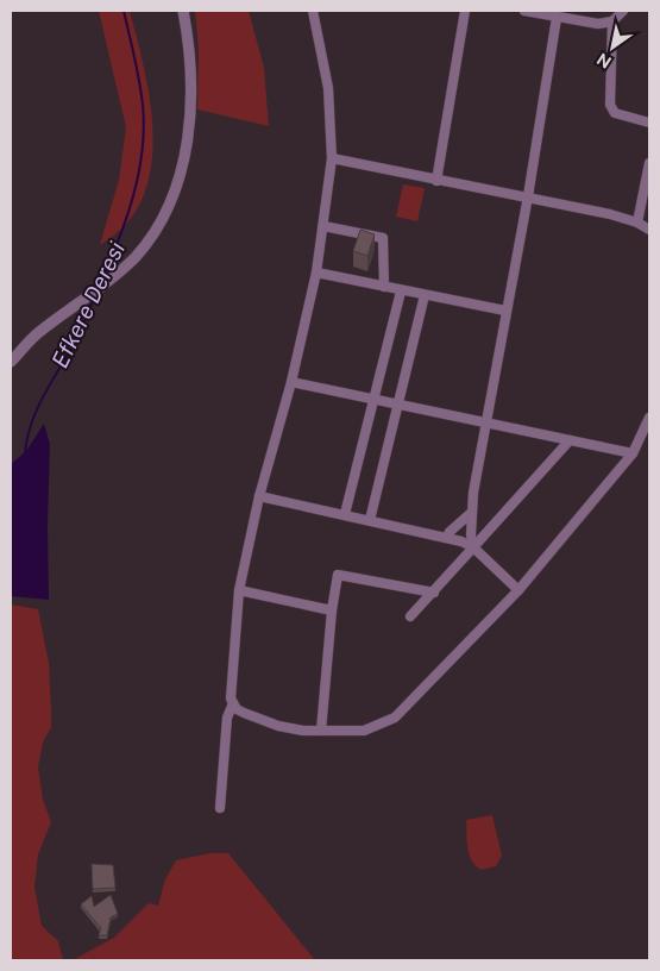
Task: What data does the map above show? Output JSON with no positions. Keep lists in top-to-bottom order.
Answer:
{
  "water": ["Efkere Deresi"],
  "north": "bottom left"
}
